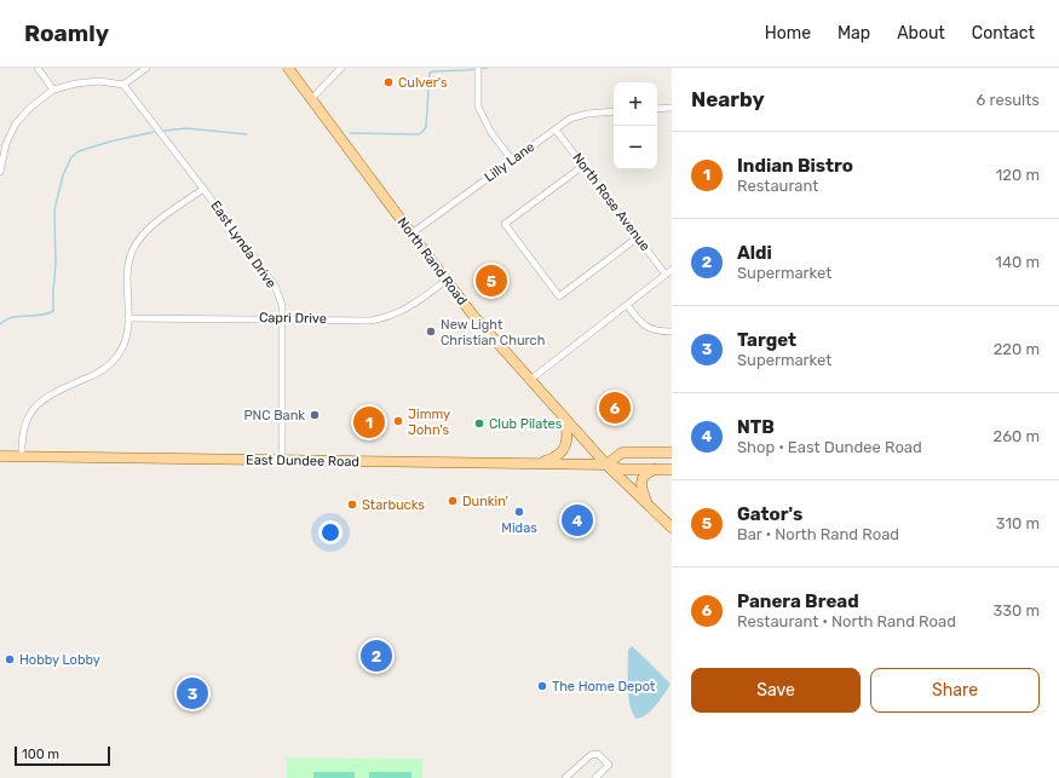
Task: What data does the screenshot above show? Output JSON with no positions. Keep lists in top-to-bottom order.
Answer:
{
  "streets": {
    "main road": ["North Rand Road", "East Dundee Road"],
    "street": [
      "Lilly Lane",
      "North Rose Avenue",
      "East Lynda Drive",
      "Capri Drive"
    ]
  },
  "crossings": [
    ["Lilly Lane", "North Rose Avenue"],
    ["Lilly Lane", "North Rand Road"],
    ["East Lynda Drive", "Capri Drive"],
    ["East Lynda Drive", "East Dundee Road"],
    ["North Rand Road", "Capri Drive"],
    ["North Rand Road", "East Dundee Road"]
  ],
  "places": [
    "Culver's",
    "New Light Christian Church",
    "PNC Bank",
    "Jimmy John's",
    "Club Pilates",
    "Dunkin'",
    "Starbucks",
    "Midas",
    "Hobby Lobby",
    "The Home Depot"
  ],
  "scale_bar": "100 m",
  "page": {
    "header": "Roamly",
    "nav": [
      "Home",
      "Map",
      "About",
      "Contact"
    ],
    "heading": ["Nearby", "6 results"],
    "map_buttons": ["+", "−"],
    "list": [
      {
        "mark": "1",
        "name": "Indian Bistro",
        "note": "Restaurant",
        "value": "120 m"
      },
      {
        "mark": "2",
        "name": "Aldi",
        "note": "Supermarket",
        "value": "140 m"
      },
      {
        "mark": "3",
        "name": "Target",
        "note": "Supermarket",
        "value": "220 m"
      },
      {
        "mark": "4",
        "name": "NTB",
        "note": "Shop · East Dundee Road",
        "value": "260 m"
      },
      {
        "mark": "5",
        "name": "Gator's",
        "note": "Bar · North Rand Road",
        "value": "310 m"
      },
      {
        "mark": "6",
        "name": "Panera Bread",
        "note": "Restaurant · North Rand Road",
        "value": "330 m"
      }
    ],
    "pins": [
      "5",
      "6",
      "1",
      "4",
      "2",
      "3"
    ],
    "buttons": ["Save", "Share"],
    "scale": "100 m"
  }
}
